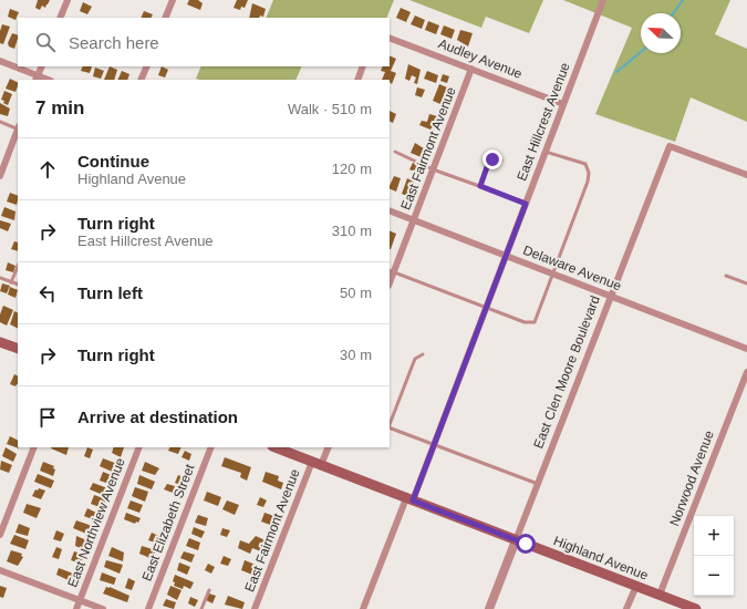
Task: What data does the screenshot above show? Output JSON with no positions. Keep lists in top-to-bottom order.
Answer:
{
  "streets": {
    "main road": ["Highland Avenue"],
    "street": [
      "Audley Avenue",
      "East Hillcrest Avenue",
      "East Fairmont Avenue",
      "Delaware Avenue",
      "East Clen Moore Boulevard",
      "Norwood Avenue",
      "East Northview Avenue",
      "East Elizabeth Street"
    ]
  },
  "crossings": [
    ["Audley Avenue", "East Hillcrest Avenue"],
    ["Audley Avenue", "East Fairmont Avenue"],
    ["East Hillcrest Avenue", "Delaware Avenue"],
    ["East Hillcrest Avenue", "Highland Avenue"],
    ["East Fairmont Avenue", "Delaware Avenue"],
    ["East Fairmont Avenue", "Highland Avenue"],
    ["Delaware Avenue", "East Clen Moore Boulevard"],
    ["East Clen Moore Boulevard", "Highland Avenue"],
    ["Norwood Avenue", "Highland Avenue"]
  ],
  "north": "top left",
  "page": {
    "search": "Search here",
    "heading": ["7 min", "Walk · 510 m"],
    "list": [
      ["Continue", "Highland Avenue", "120 m"],
      ["Turn right", "East Hillcrest Avenue", "310 m"],
      ["Turn left", "50 m"],
      ["Turn right", "30 m"],
      "Arrive at destination"
    ],
    "map_buttons": ["+", "−"]
  }
}
